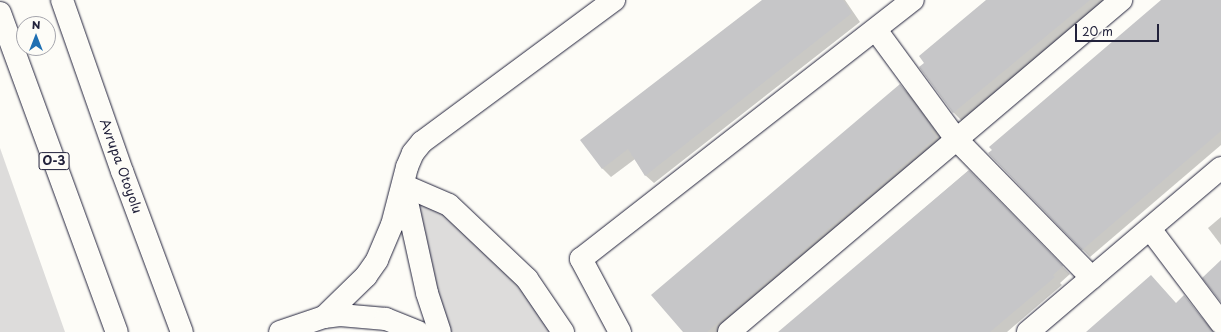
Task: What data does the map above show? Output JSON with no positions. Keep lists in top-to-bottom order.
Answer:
{
  "streets": {
    "main road": ["O-3", "Avrupa Otoyolu"]
  },
  "scale_bar": "20 m",
  "north": "top"
}
